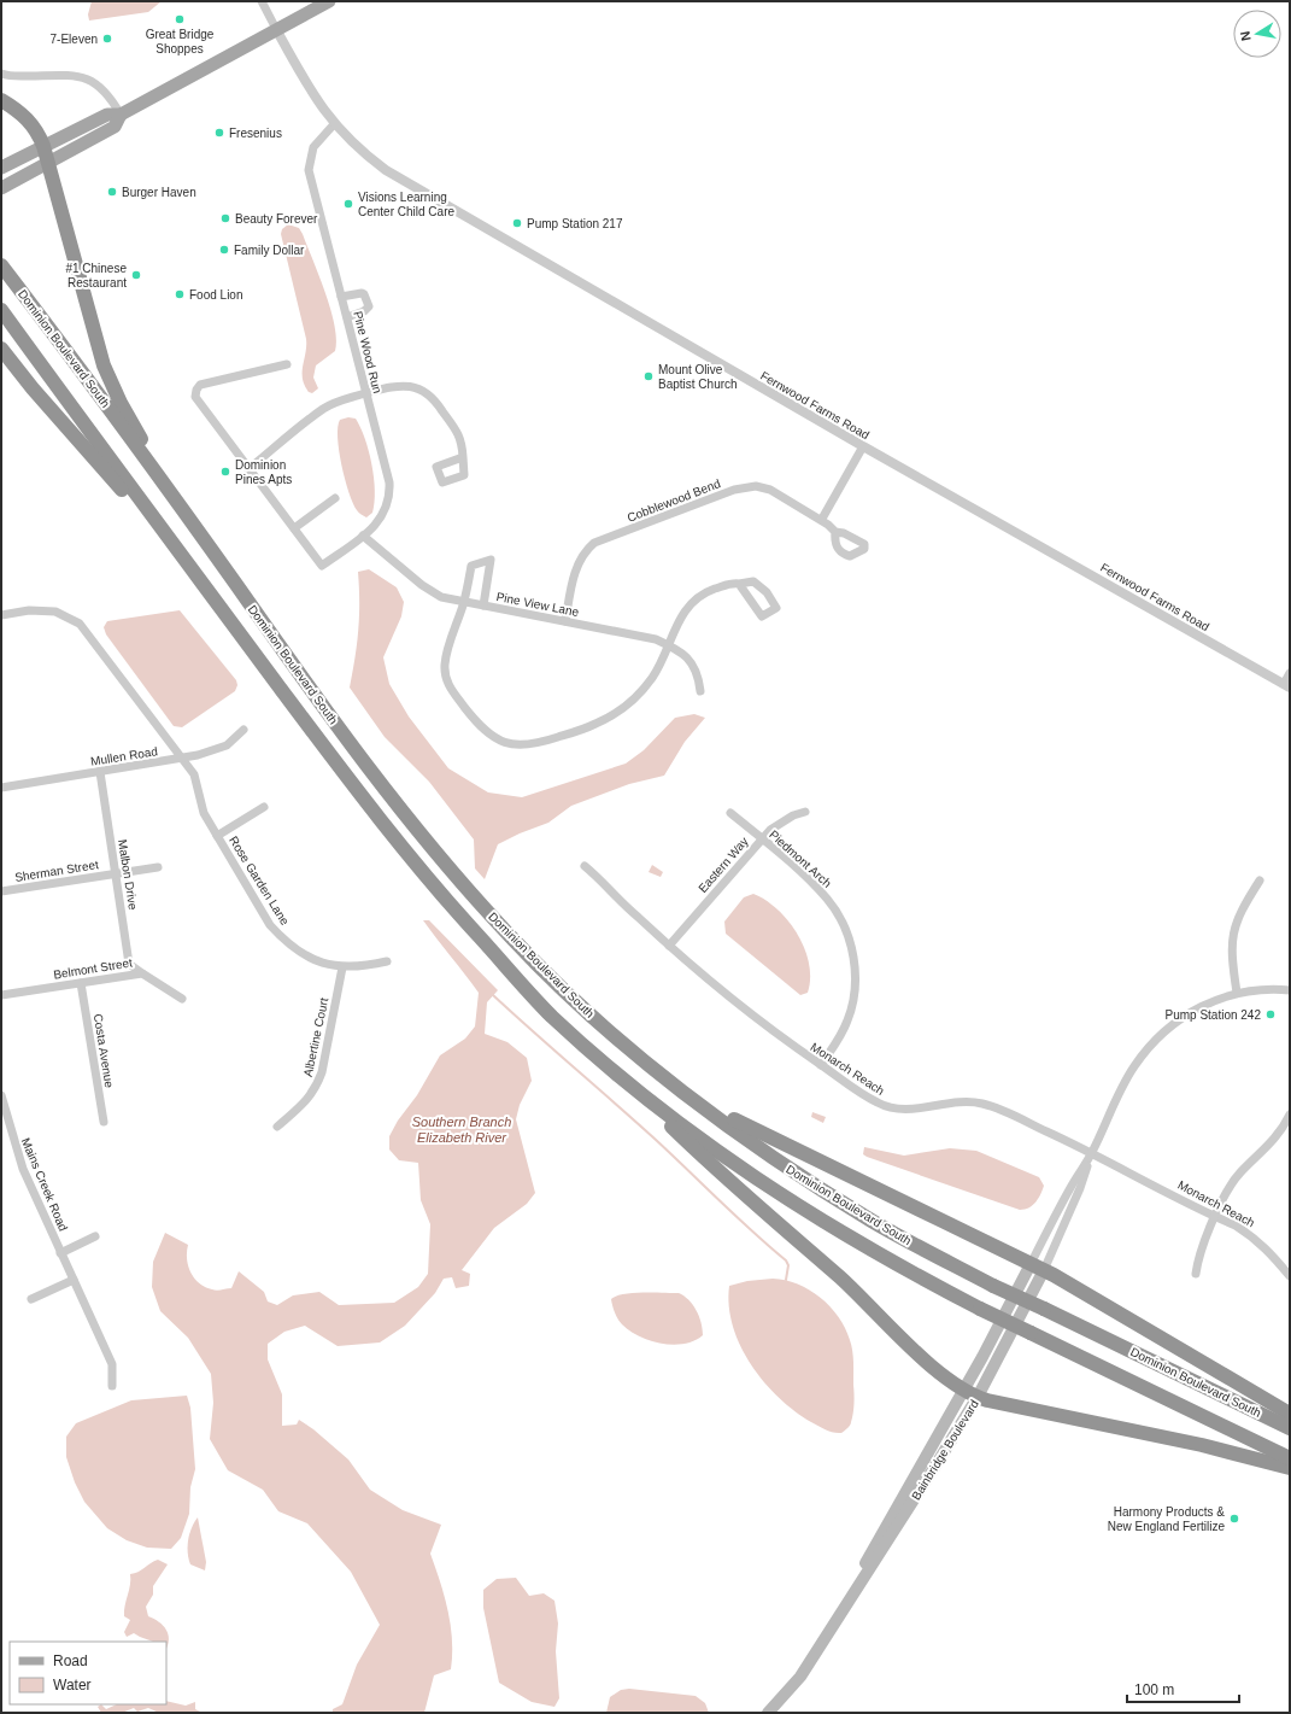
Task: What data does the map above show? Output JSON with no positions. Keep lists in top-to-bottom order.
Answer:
{
  "streets": {
    "highway": ["Dominion Boulevard South"],
    "main road": ["Bainbridge Boulevard"],
    "street": [
      "Pine Wood Run",
      "Fernwood Farms Road",
      "Cobblewood Bend",
      "Pine View Lane",
      "Mullen Road",
      "Piedmont Arch",
      "Eastern Way",
      "Sherman Street",
      "Malbon Drive",
      "Rose Garden Lane",
      "Belmont Street",
      "Albertine Court",
      "Costa Avenue",
      "Monarch Reach",
      "Mains Creek Road"
    ]
  },
  "crossings": [
    ["Pine Wood Run", "Fernwood Farms Road"],
    ["Pine Wood Run", "Pine View Lane"],
    ["Cobblewood Bend", "Pine View Lane"],
    ["Mullen Road", "Malbon Drive"],
    ["Mullen Road", "Rose Garden Lane"],
    ["Piedmont Arch", "Eastern Way"],
    ["Piedmont Arch", "Monarch Reach"],
    ["Eastern Way", "Monarch Reach"],
    ["Sherman Street", "Malbon Drive"],
    ["Malbon Drive", "Belmont Street"],
    ["Rose Garden Lane", "Albertine Court"],
    ["Belmont Street", "Costa Avenue"]
  ],
  "water": ["Southern Branch Elizabeth River"],
  "places": [
    "Great Bridge Shoppes",
    "7-Eleven",
    "Fresenius",
    "Burger Haven",
    "Visions Learning Center Child Care",
    "Beauty Forever",
    "Pump Station 217",
    "Family Dollar",
    "#1 Chinese Restaurant",
    "Food Lion",
    "Mount Olive Baptist Church",
    "Dominion Pines Apts",
    "Pump Station 242",
    "Harmony Products & New England Fertilize"
  ],
  "legend": ["Road", "Water"],
  "scale_bar": "100 m",
  "north": "left"
}
